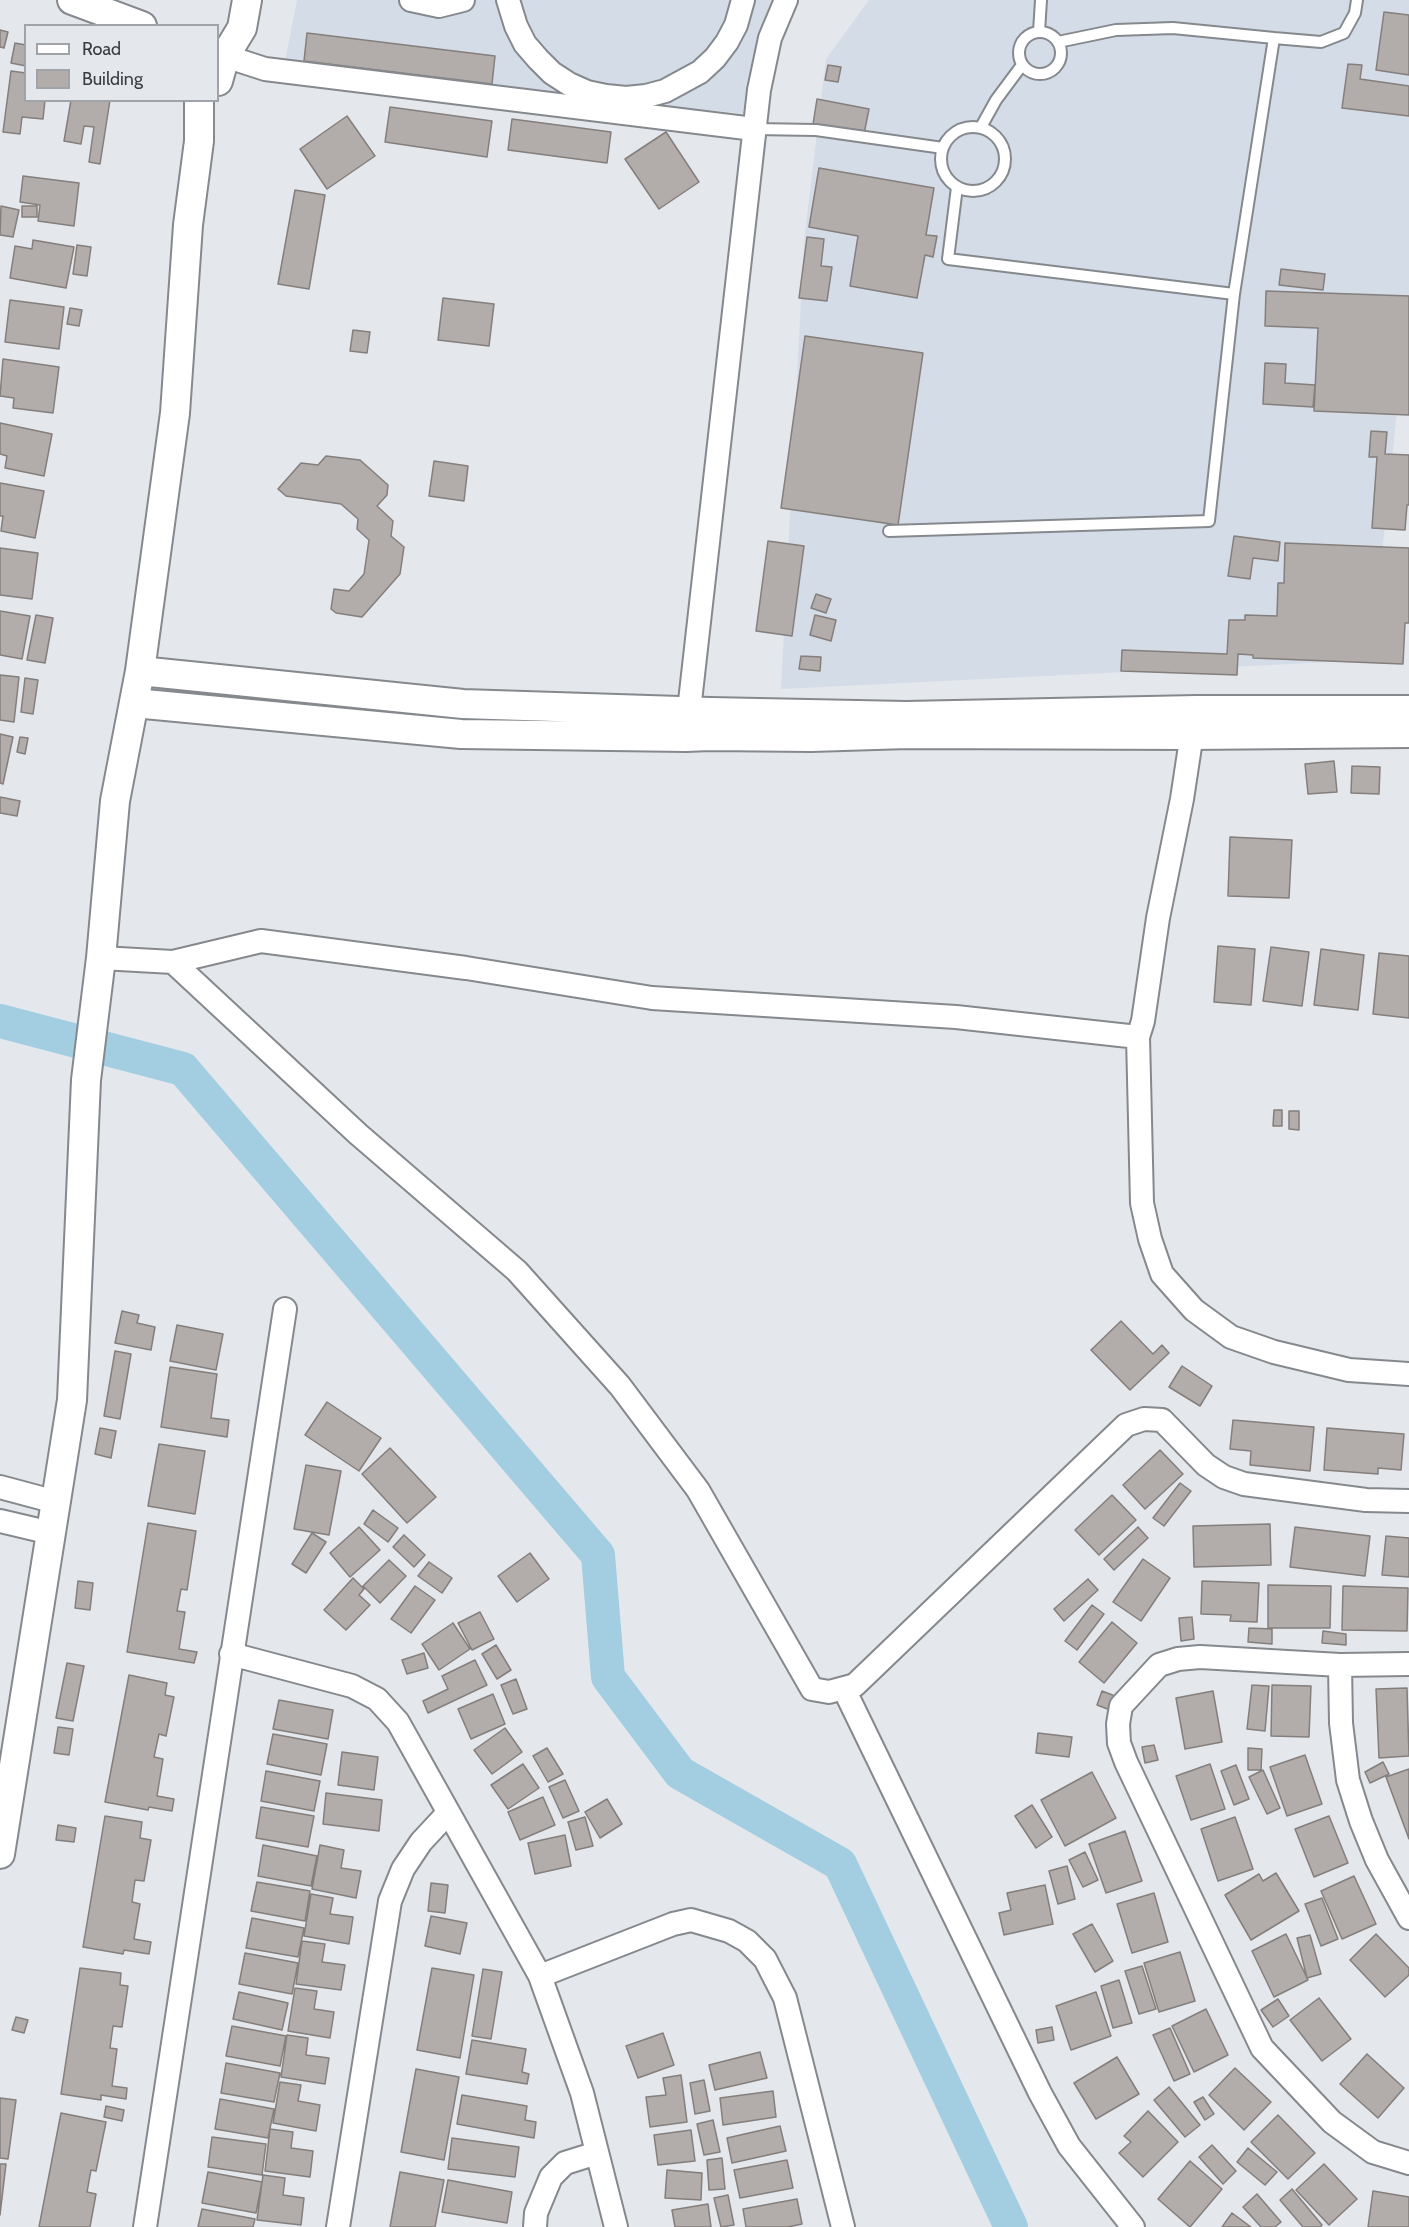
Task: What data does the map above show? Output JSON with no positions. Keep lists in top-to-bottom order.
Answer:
{
  "legend": ["Road", "Building"]
}
